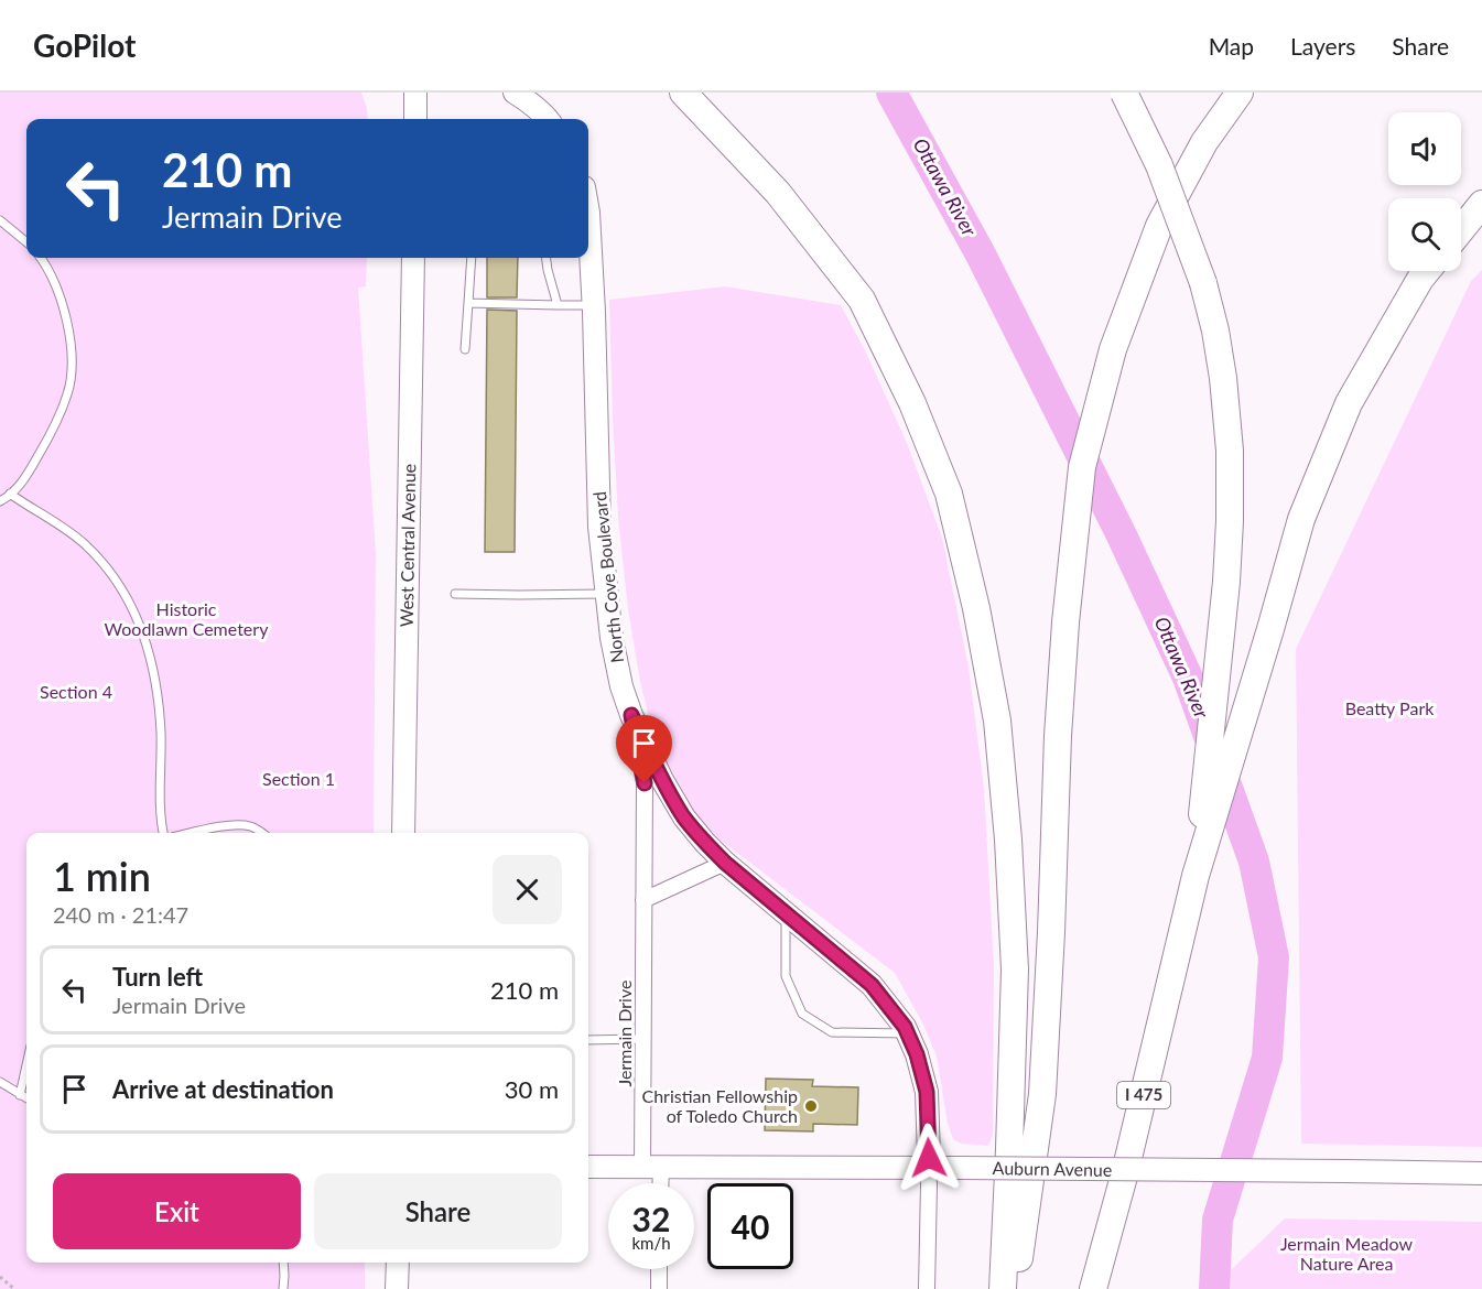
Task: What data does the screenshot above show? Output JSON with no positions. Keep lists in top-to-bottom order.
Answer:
{
  "streets": {
    "highway": ["I 475"],
    "street": [
      "West Central Avenue",
      "North Cove Boulevard",
      "Jermain Drive",
      "Auburn Avenue"
    ]
  },
  "crossings": [
    ["North Cove Boulevard", "Jermain Drive"],
    ["North Cove Boulevard", "Auburn Avenue"],
    ["Jermain Drive", "Auburn Avenue"]
  ],
  "water": ["Ottawa River"],
  "parks": [
    "Historic Woodlawn Cemetery",
    "Section 4",
    "Beatty Park",
    "Section 1",
    "Jermain Meadow Nature Area"
  ],
  "places": ["Christian Fellowship of Toledo Church"],
  "page": {
    "header": "GoPilot",
    "nav": ["Map", "Layers", "Share"],
    "turn": ["210 m", "Jermain Drive"],
    "heading": ["1 min", "240 m · 21:47"],
    "list": [
      {
        "name": "Turn left",
        "note": "Jermain Drive",
        "value": "210 m"
      },
      {
        "name": "Arrive at destination",
        "value": "30 m"
      }
    ],
    "buttons": ["Exit", "Share"],
    "speed": "32 km/h",
    "limit": "40"
  }
}
